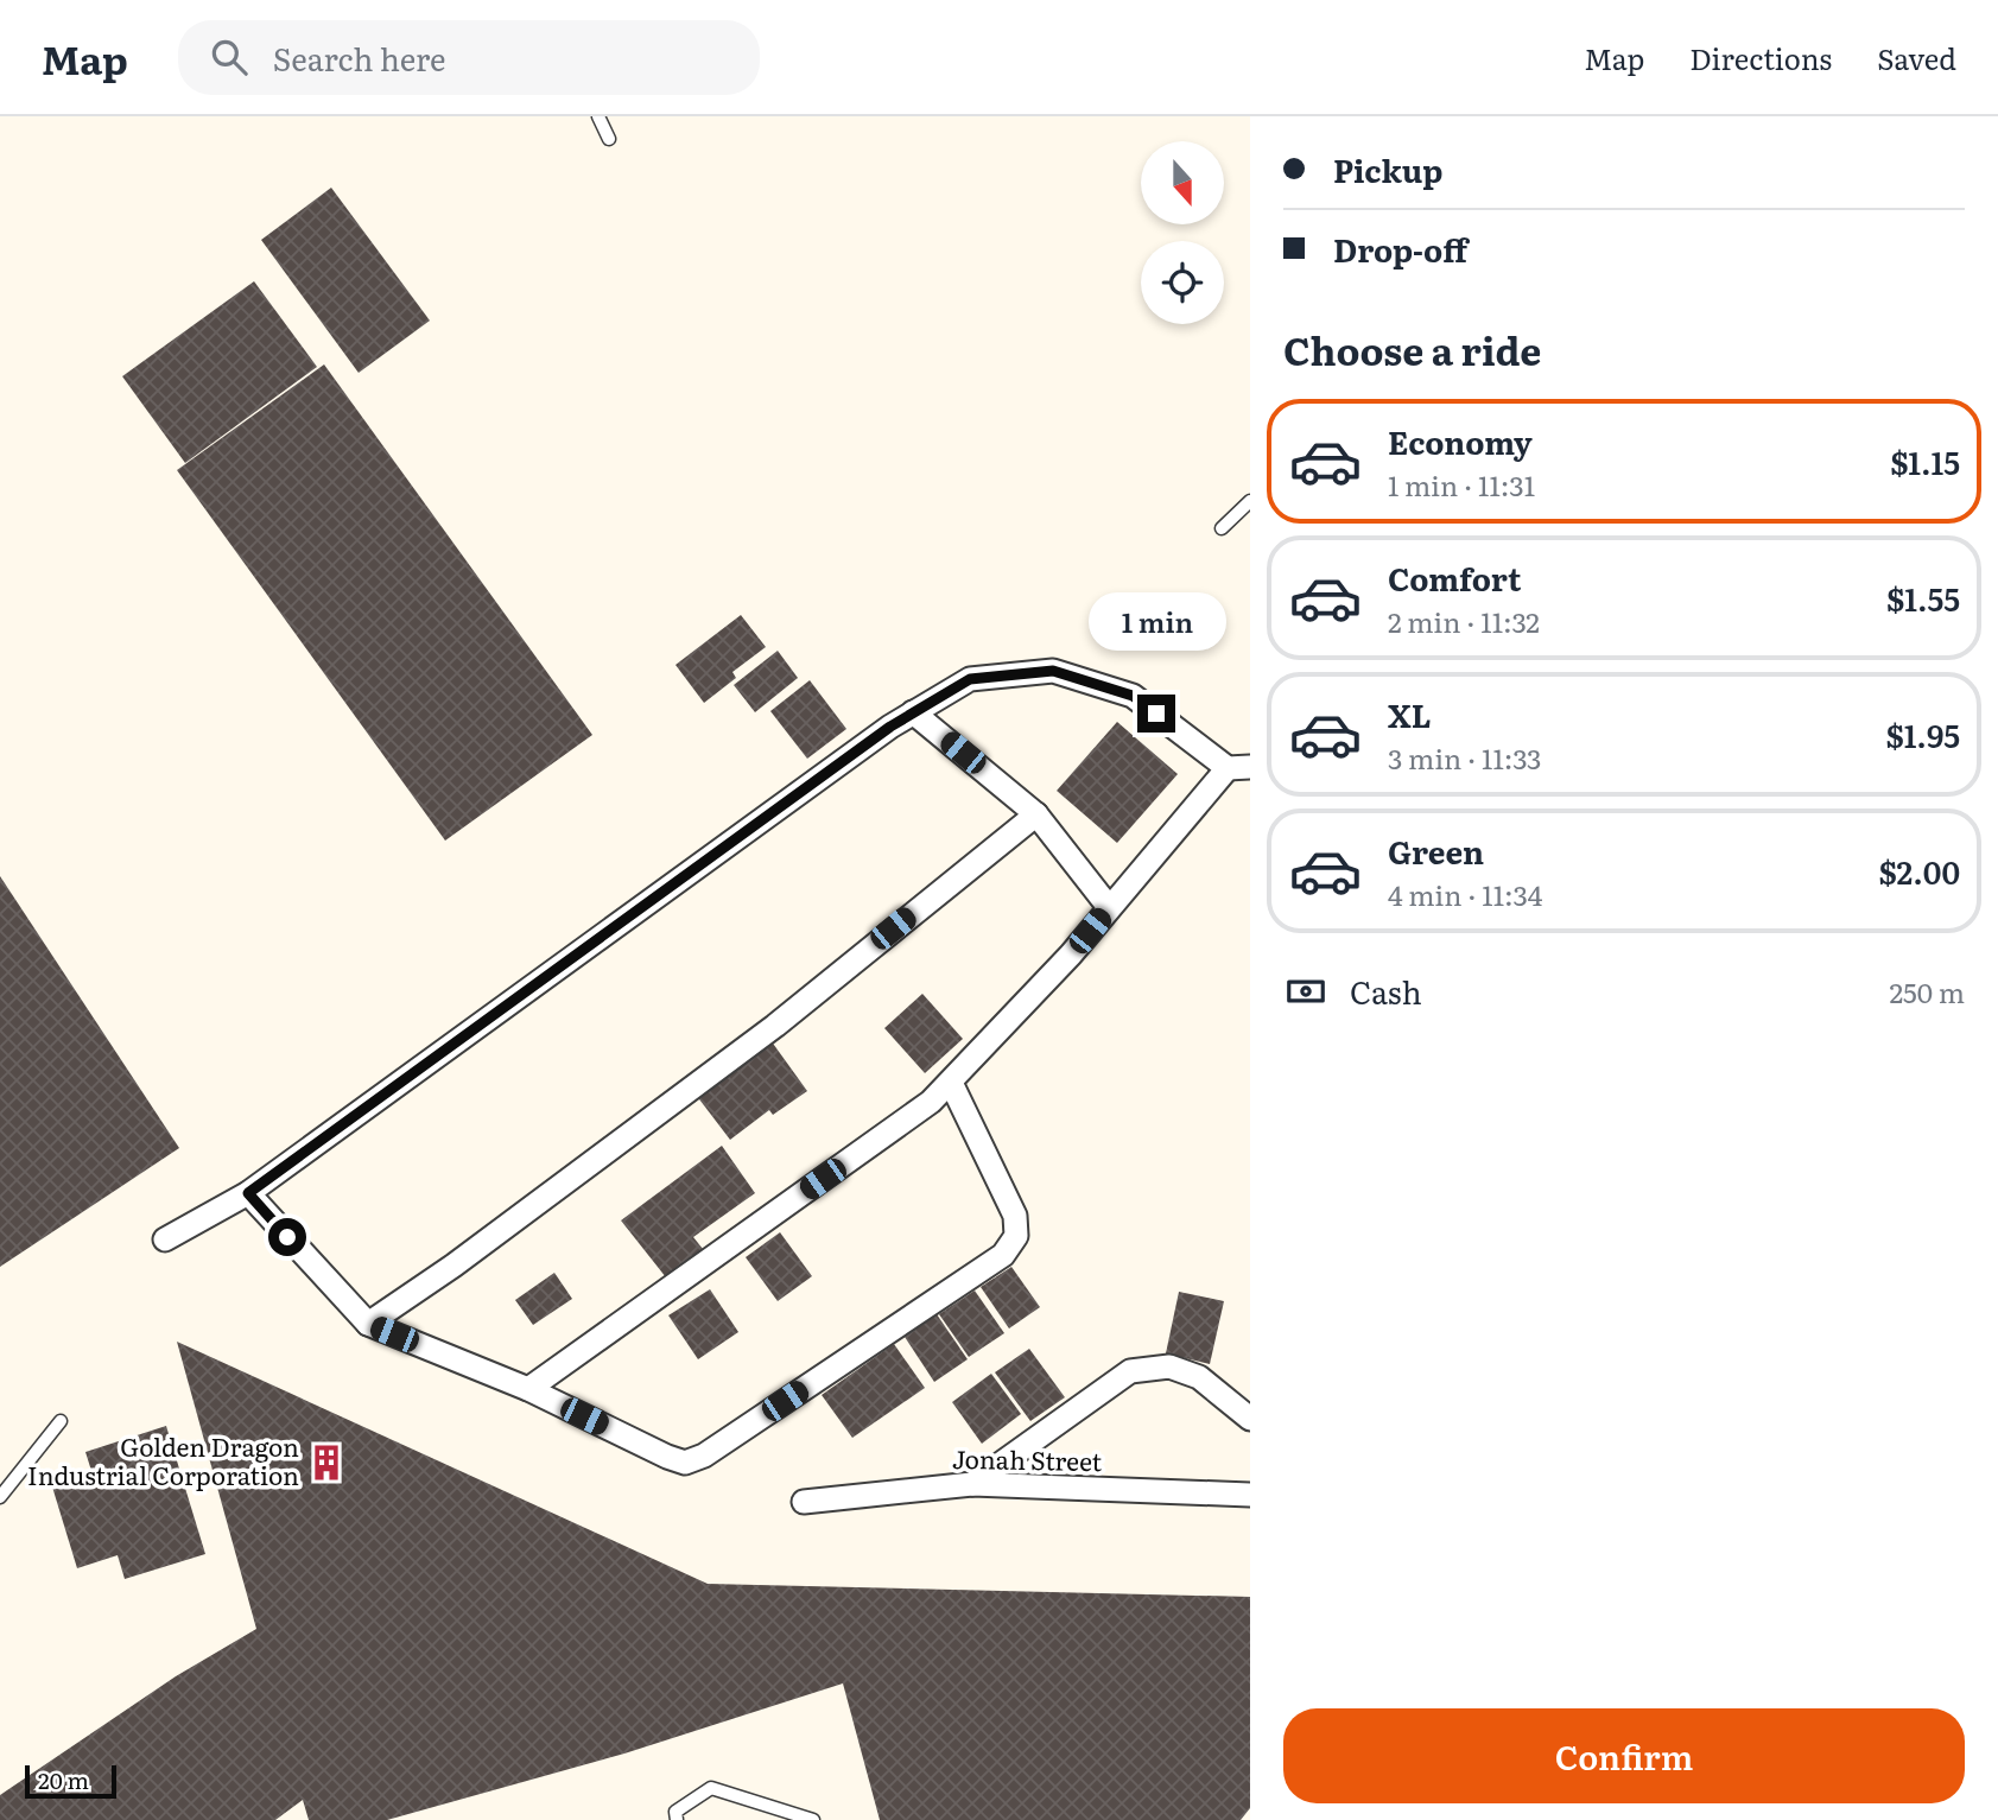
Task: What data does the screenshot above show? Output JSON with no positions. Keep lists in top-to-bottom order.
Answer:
{
  "streets": {
    "street": ["Jonah Street"]
  },
  "places": {
    "building": ["Golden Dragon Industrial Corporation"]
  },
  "scale_bar": "20 m",
  "north": "bottom",
  "page": {
    "header": "Map",
    "search": "Search here",
    "nav": ["Map", "Directions", "Saved"],
    "banner": ["Pickup", "Drop-off"],
    "heading": "Choose a ride",
    "list": [
      {
        "name": "Economy",
        "note": "1 min · 11:31",
        "value": "$1.15"
      },
      {
        "name": "Comfort",
        "note": "2 min · 11:32",
        "value": "$1.55"
      },
      {
        "name": "XL",
        "note": "3 min · 11:33",
        "value": "$1.95"
      },
      {
        "name": "Green",
        "note": "4 min · 11:34",
        "value": "$2.00"
      }
    ],
    "bubble": "1 min",
    "pay": ["Cash", "250 m"],
    "buttons": "Confirm",
    "scale": "20 m"
  }
}
